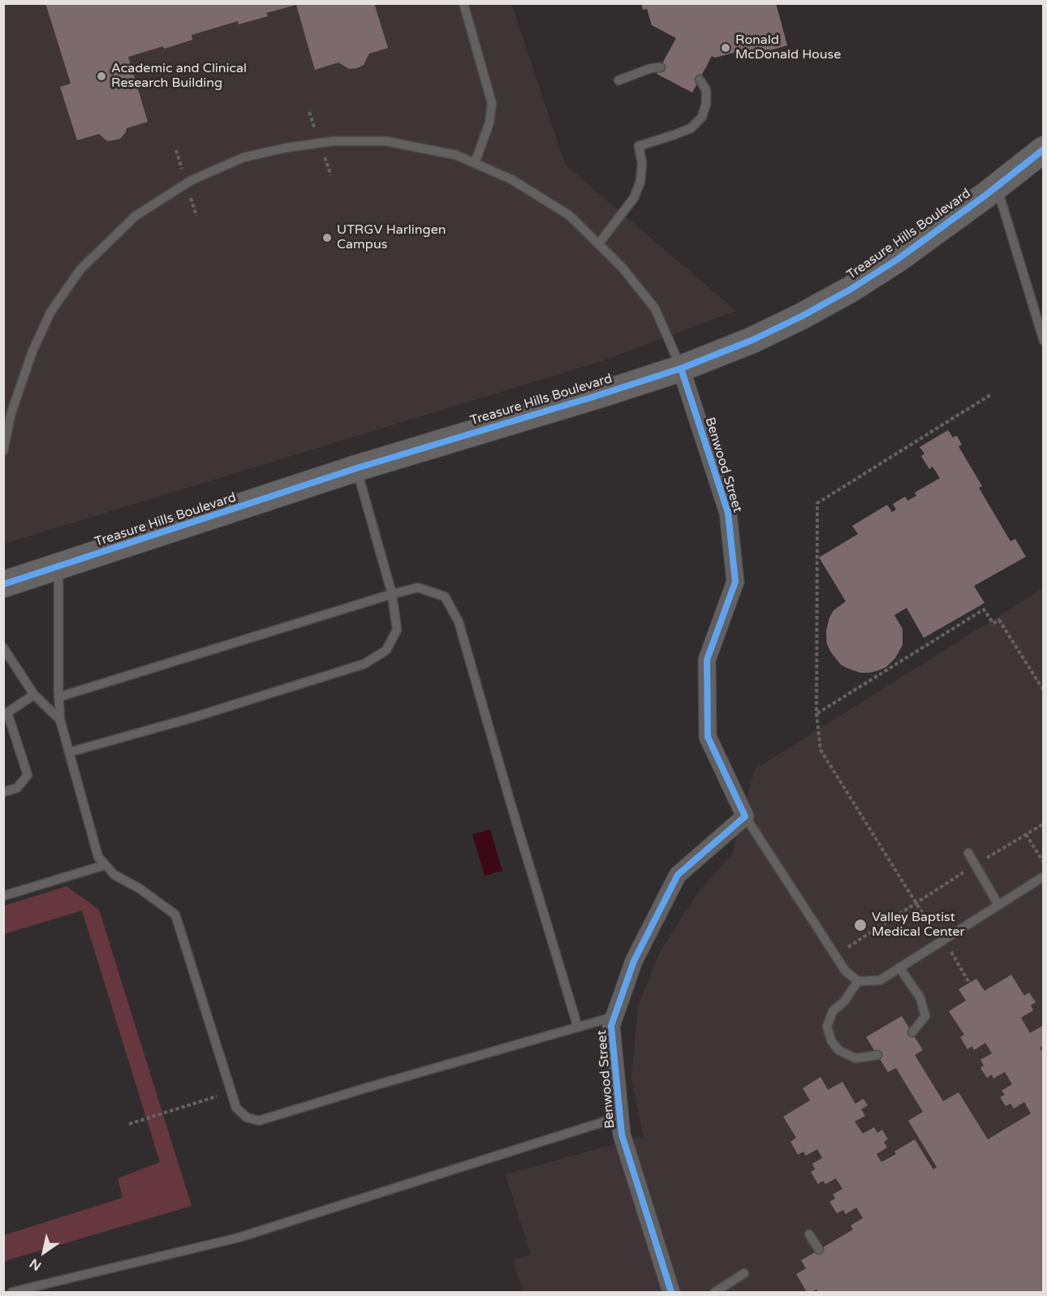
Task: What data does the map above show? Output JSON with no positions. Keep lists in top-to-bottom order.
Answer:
{
  "streets": {
    "street": ["Treasure Hills Boulevard", "Benwood Street"]
  },
  "crossings": [
    ["Treasure Hills Boulevard", "Benwood Street"]
  ],
  "places": [
    "Ronald McDonald House",
    "Academic and Clinical Research Building",
    "UTRGV Harlingen Campus",
    "Valley Baptist Medical Center"
  ],
  "north": "bottom left"
}
